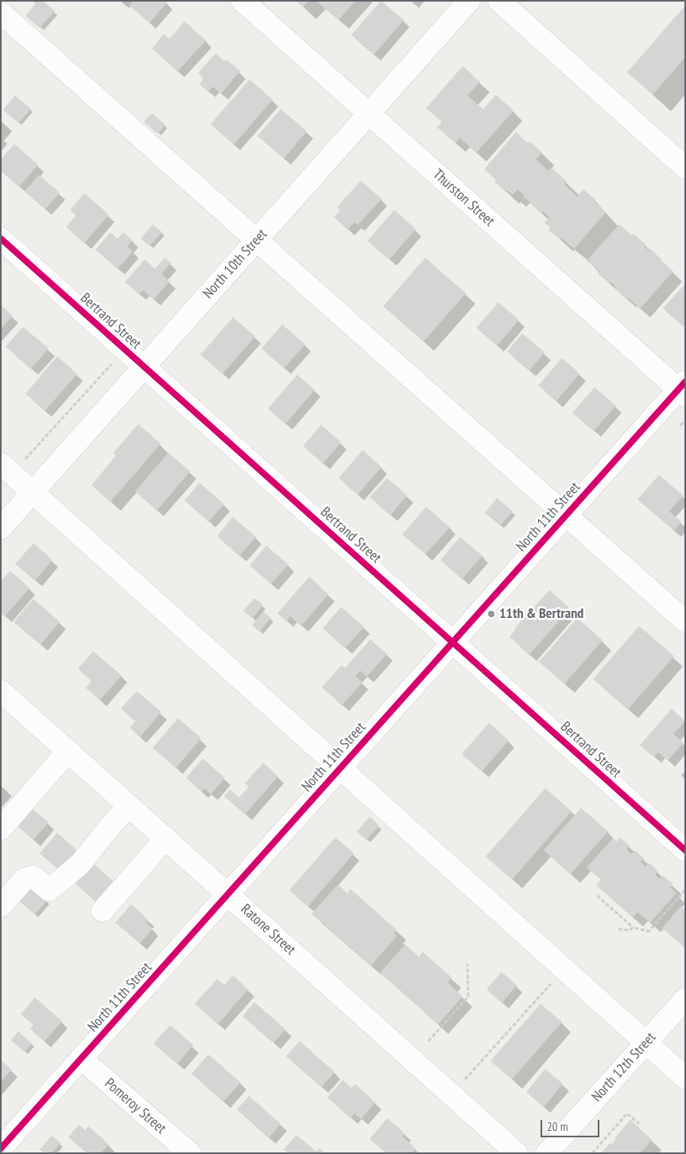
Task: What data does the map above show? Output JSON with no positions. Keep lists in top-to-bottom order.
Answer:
{
  "streets": {
    "street": [
      "Thurston Street",
      "North 10th Street",
      "Bertrand Street",
      "North 11th Street",
      "Ratone Street",
      "North 12th Street",
      "Pomeroy Street"
    ]
  },
  "crossings": [
    ["Thurston Street", "North 10th Street"],
    ["Thurston Street", "North 11th Street"],
    ["North 10th Street", "Bertrand Street"],
    ["Bertrand Street", "North 11th Street"],
    ["North 11th Street", "Ratone Street"],
    ["North 11th Street", "Pomeroy Street"]
  ],
  "places": ["11th & Bertrand"],
  "scale_bar": "20 m"
}
